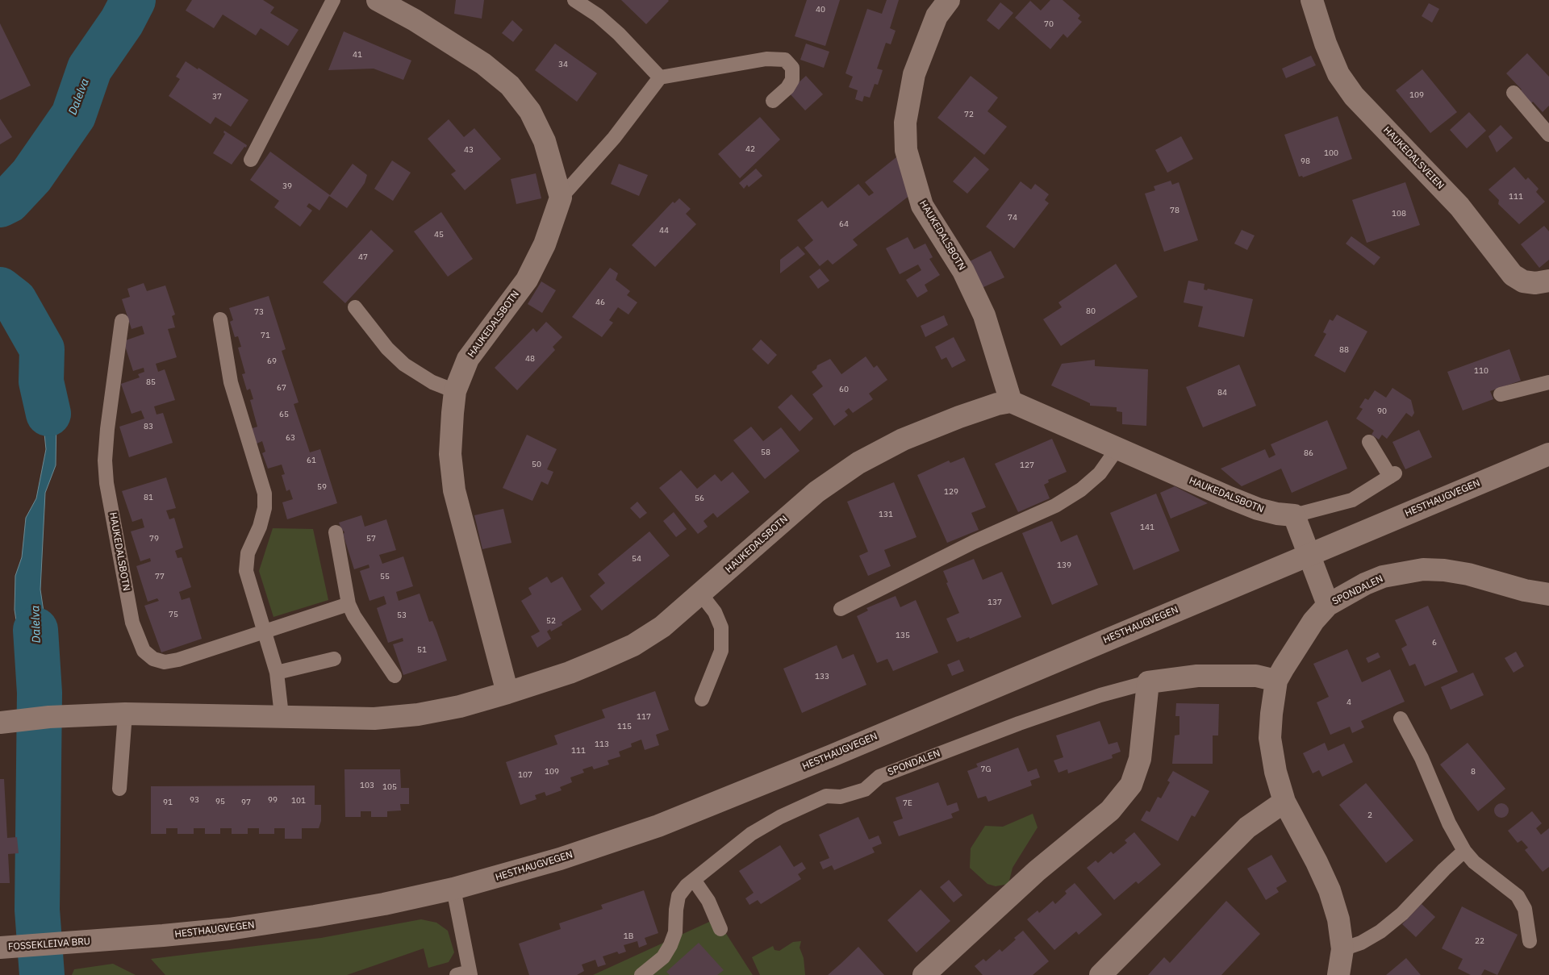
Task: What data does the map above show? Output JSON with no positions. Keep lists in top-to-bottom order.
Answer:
{
  "streets": {
    "street": [
      "HAUKEDALSVEIEN",
      "HAUKEDALSBOTN",
      "HESTHAUGVEGEN",
      "SPONDALEN",
      "FOSSEKLEIVA BRU"
    ]
  },
  "crossings": [
    ["HESTHAUGVEGEN", "FOSSEKLEIVA BRU"]
  ],
  "water": ["Dalelva"],
  "house_numbers": [
    "40",
    "70",
    "41",
    "34",
    "109",
    "37",
    "72",
    "42",
    "43",
    "100",
    "98",
    "39",
    "111",
    "78",
    "108",
    "74",
    "64",
    "44",
    "45",
    "47",
    "46",
    "80",
    "73",
    "71",
    "88",
    "48",
    "69",
    "110",
    "85",
    "67",
    "60",
    "84",
    "90",
    "65",
    "83",
    "63",
    "58",
    "86",
    "61",
    "50",
    "127",
    "59",
    "129",
    "81",
    "56",
    "131",
    "141",
    "79",
    "57",
    "54",
    "139",
    "77",
    "55",
    "137",
    "75",
    "53",
    "52",
    "135",
    "6",
    "51",
    "133",
    "4",
    "117",
    "115",
    "113",
    "111",
    "7G",
    "109",
    "8",
    "107",
    "103",
    "105",
    "93",
    "99",
    "101",
    "95",
    "91",
    "97",
    "7E",
    "2",
    "1B",
    "22"
  ]
}
